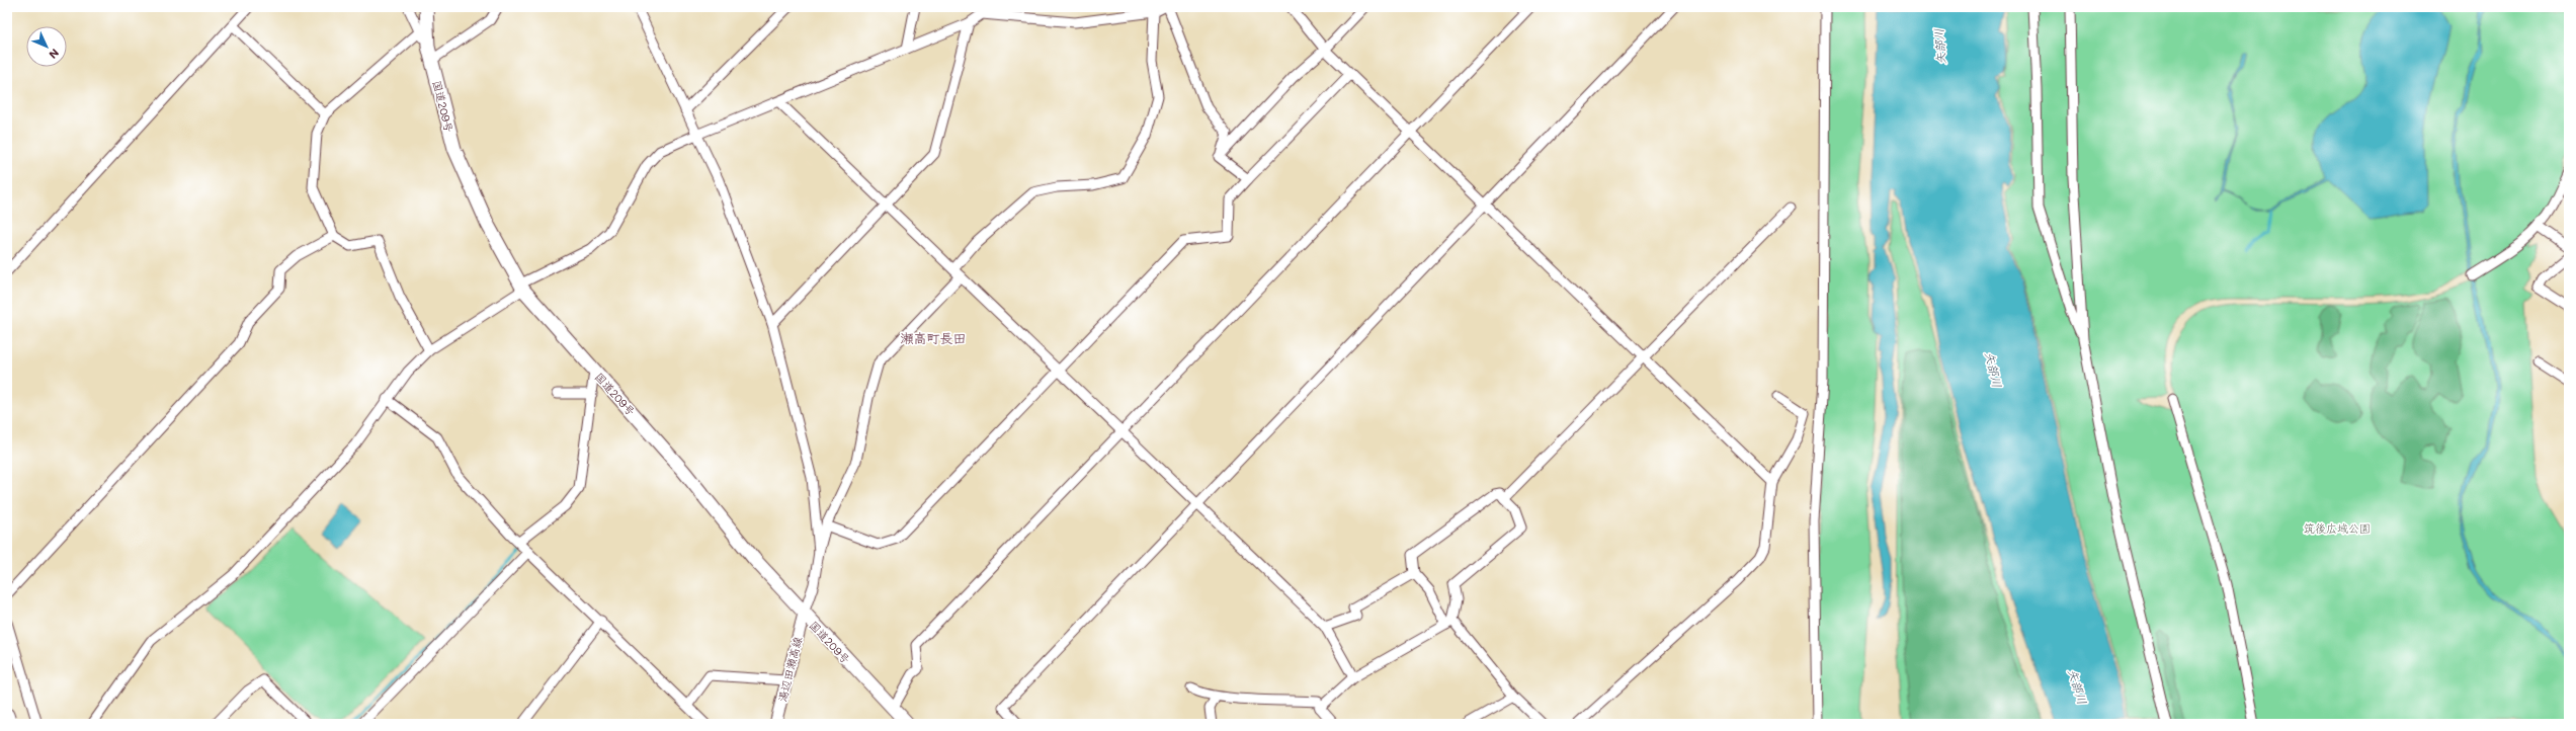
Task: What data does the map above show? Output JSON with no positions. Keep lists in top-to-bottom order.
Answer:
{
  "streets": {
    "highway": ["国道209号"],
    "main road": ["湯辺田瀬高線"]
  },
  "crossings": [
    ["国道209号", "湯辺田瀬高線"]
  ],
  "districts": ["瀬高町長田"],
  "water": ["矢部川"],
  "parks": ["筑後広域公園"],
  "north": "bottom right"
}
